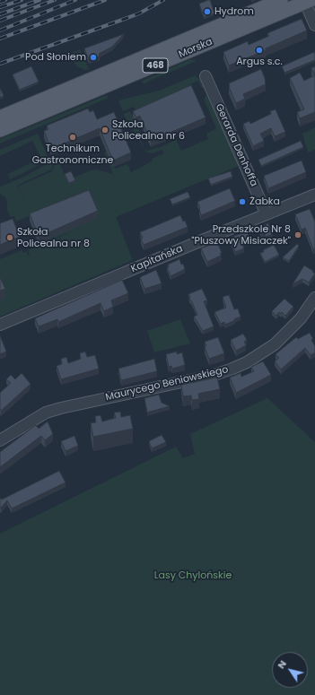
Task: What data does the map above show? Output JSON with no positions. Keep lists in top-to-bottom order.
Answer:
{
  "streets": {
    "main road": ["Morska", "468"],
    "street": ["Gerarda Denhoffa", "Kapitańska", "Maurycego Beniowskiego"]
  },
  "crossings": [
    ["Gerarda Denhoffa", "Kapitańska"]
  ],
  "parks": ["Lasy Chylońskie"],
  "places": [
    "Hydrom",
    "Argus s.c.",
    "Pod Słoniem",
    "Szkoła Policealna nr 6",
    "Technikum Gastronomiczne",
    "Żabka",
    "Przedszkole Nr 8 \"Pluszowy Misiaczek\"",
    "Szkoła Policealna nr 8"
  ],
  "north": "top left"
}
